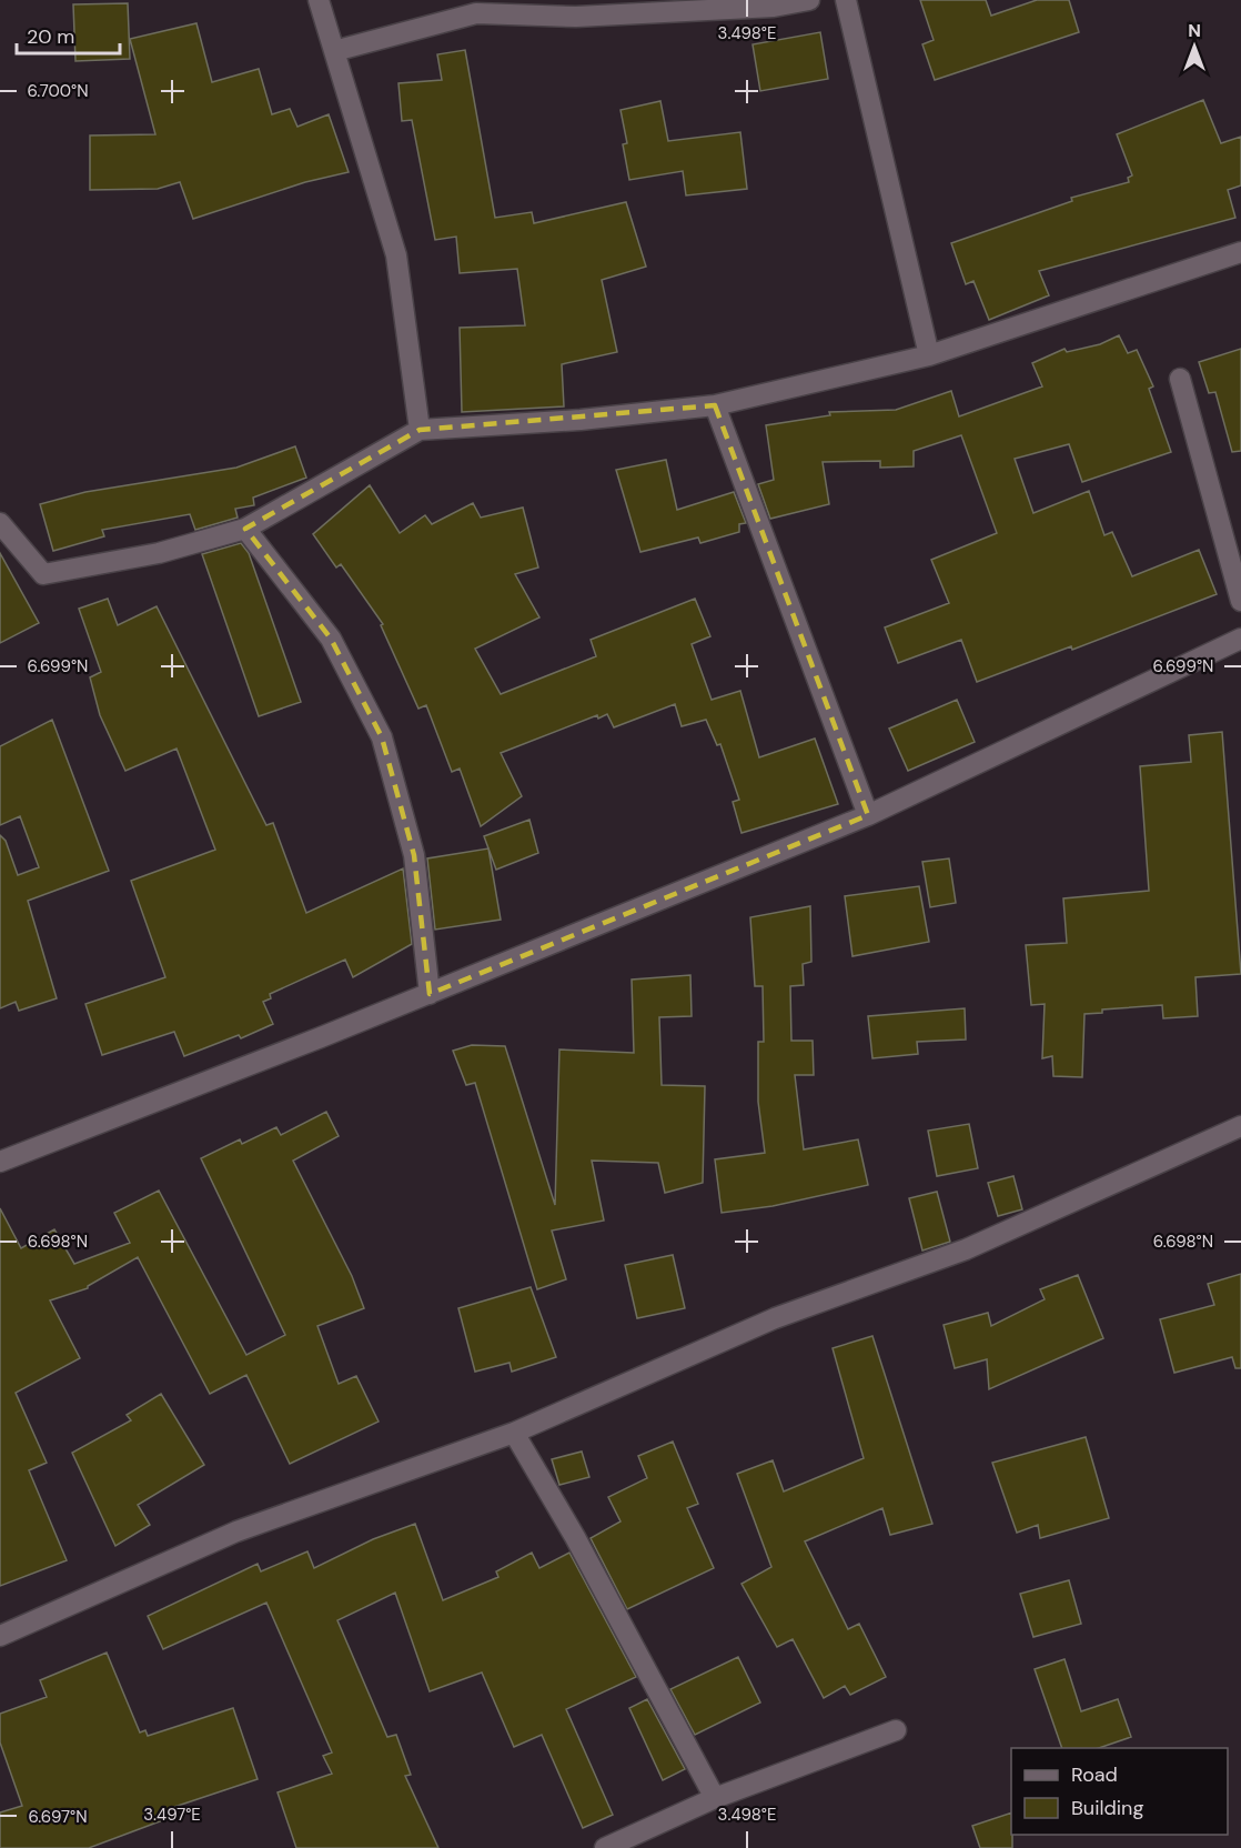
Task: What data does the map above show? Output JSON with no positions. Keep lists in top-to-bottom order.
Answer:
{
  "legend": ["Road", "Building"],
  "scale_bar": "20 m",
  "north": "top",
  "coordinates": [
    "3.498°E",
    "6.700°N",
    "6.699°N",
    "6.698°N",
    "3.497°E",
    "6.697°N"
  ]
}
